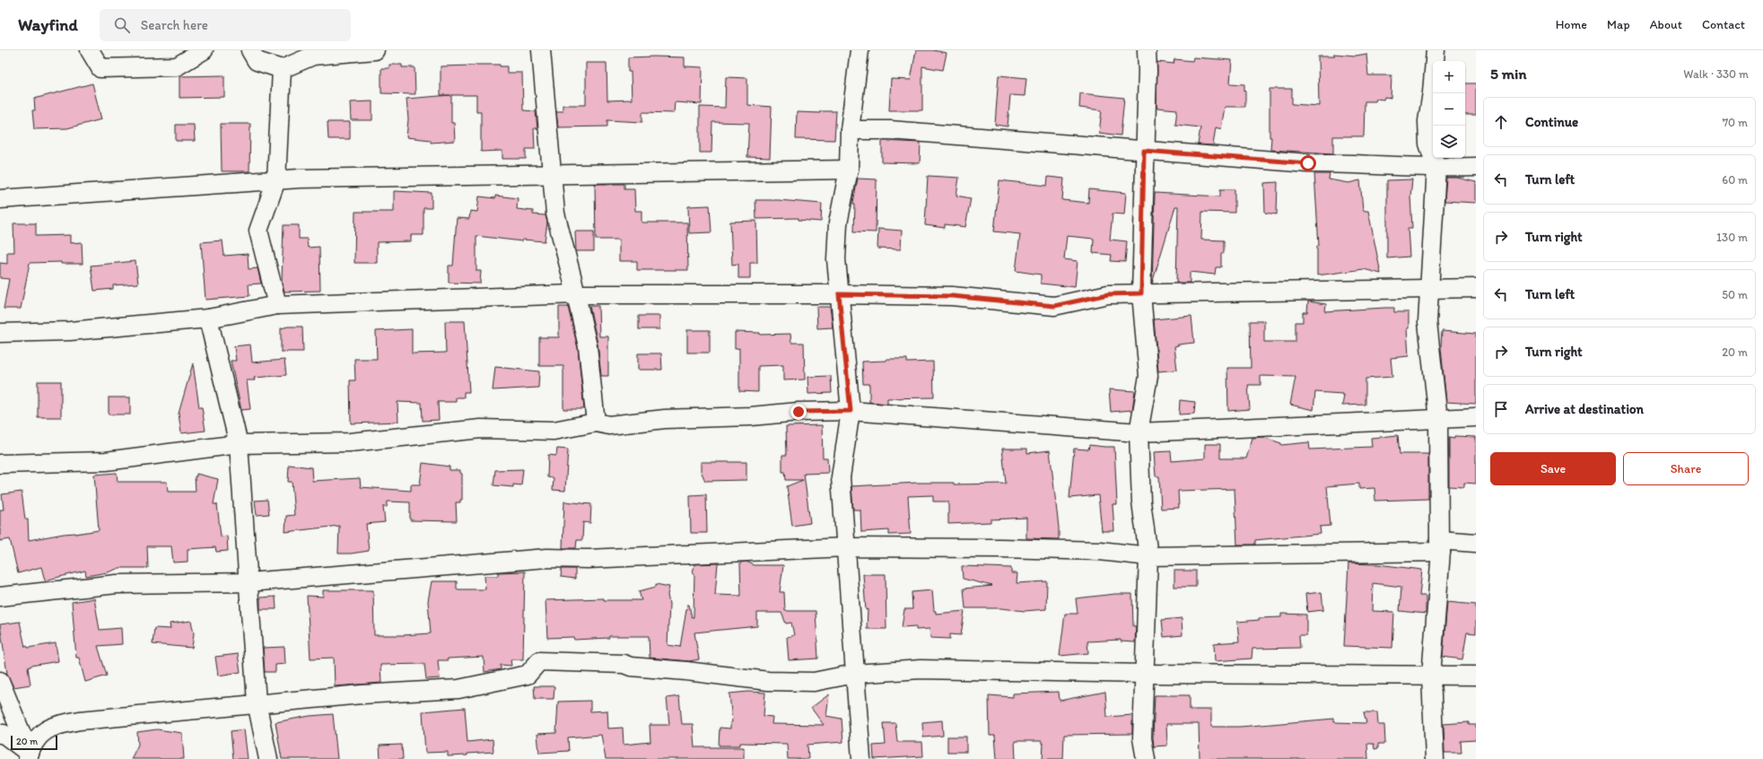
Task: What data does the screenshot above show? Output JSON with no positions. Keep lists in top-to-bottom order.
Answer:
{
  "scale_bar": "20 m",
  "page": {
    "header": "Wayfind",
    "search": "Search here",
    "nav": [
      "Home",
      "Map",
      "About",
      "Contact"
    ],
    "heading": ["5 min", "Walk · 330 m"],
    "map_buttons": ["+", "−"],
    "list": [
      ["Continue", "70 m"],
      ["Turn left", "60 m"],
      ["Turn right", "130 m"],
      ["Turn left", "50 m"],
      ["Turn right", "20 m"],
      "Arrive at destination"
    ],
    "buttons": ["Save", "Share"],
    "scale": "20 m"
  }
}
